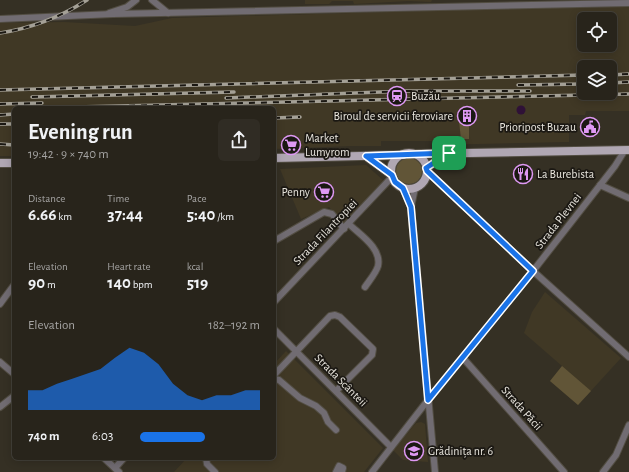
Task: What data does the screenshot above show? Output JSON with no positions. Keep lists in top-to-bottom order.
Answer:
{
  "streets": {
    "street": [
      "Strada Plevnei",
      "Strada Filantropiei",
      "Strada Scânteii",
      "Strada Păcii"
    ]
  },
  "crossings": [
    ["Strada Plevnei", "Strada Scânteii"],
    ["Strada Plevnei", "Strada Păcii"]
  ],
  "places": {
    "station": ["Buzău"],
    "building": ["Biroul de servicii feroviare"],
    "public building": ["Prioripost Buzau"],
    "supermarket": ["Market Lumyrom", "Penny"],
    "restaurant": ["La Burebista"],
    "school or university": ["Grădinița nr. 6"]
  },
  "page": {
    "heading": ["Evening run", "19:42 · 9 × 740 m"],
    "stats": [
      ["Distance", "6.66 km"],
      ["Time", "37:44"],
      ["Pace", "5:40 /km"],
      ["Elevation", "90 m"],
      ["Heart rate", "140 bpm"],
      ["kcal", "519"]
    ],
    "chart": ["Elevation", "182–192 m"],
    "list": [
      {
        "name": "740 m",
        "note": "6:03"
      }
    ]
  }
}
